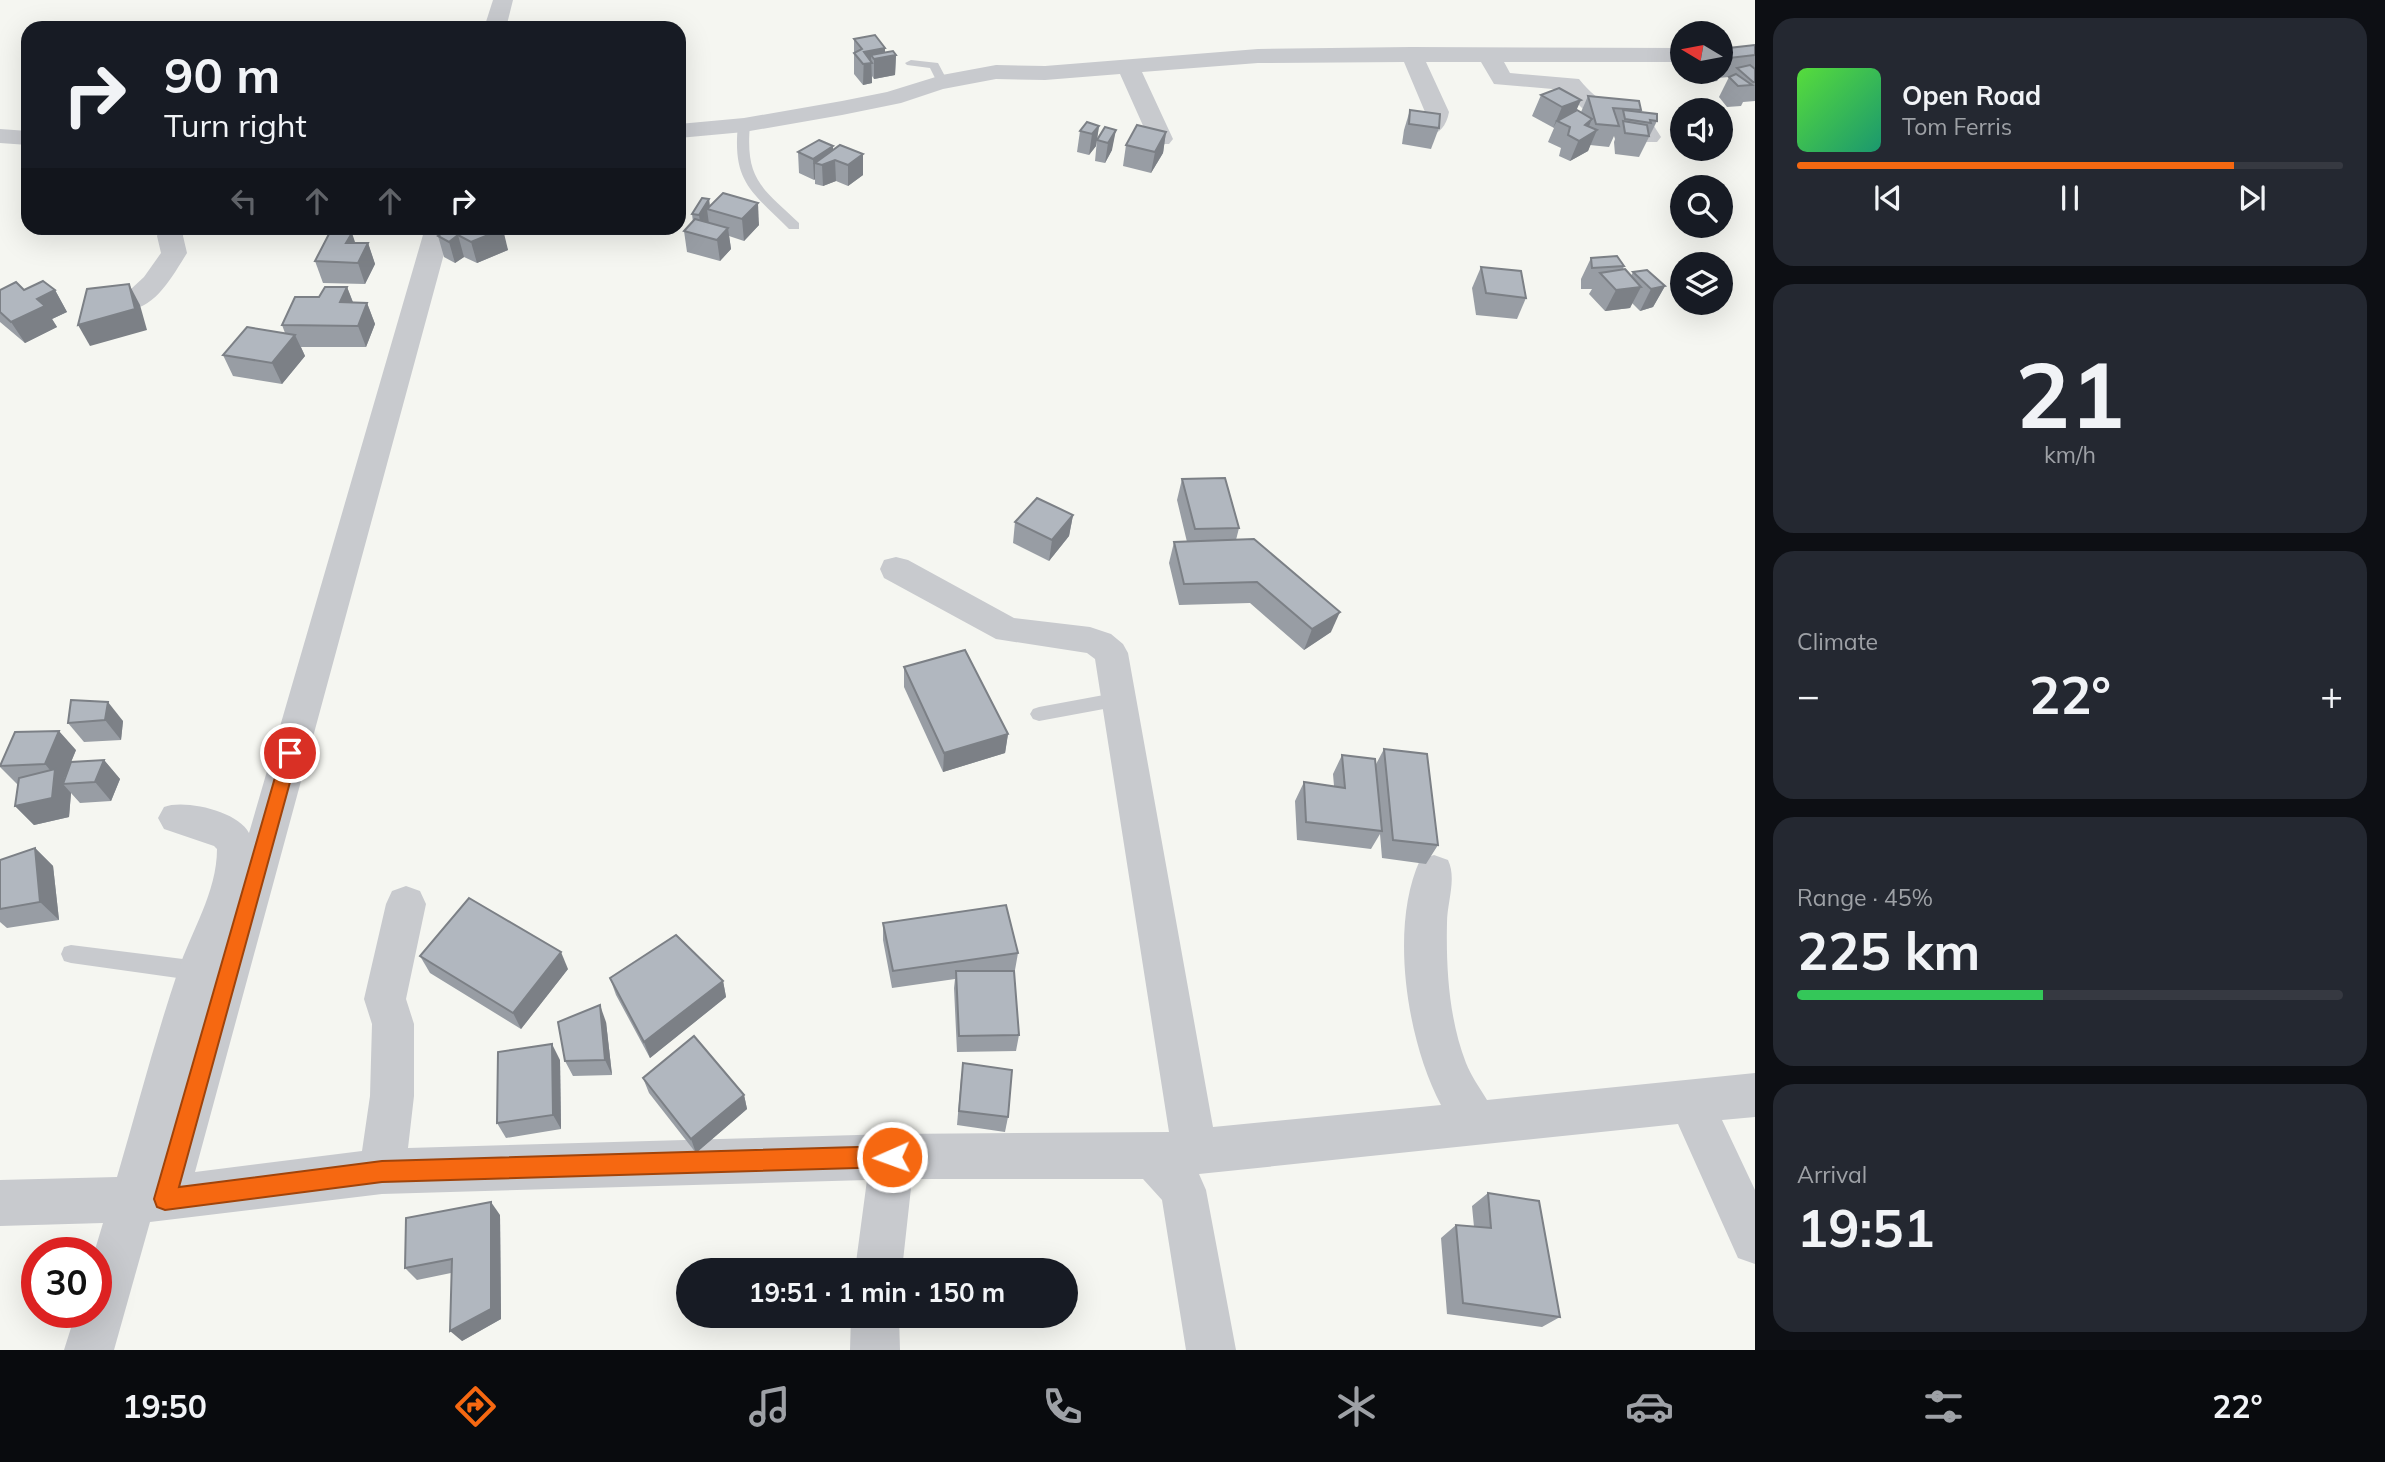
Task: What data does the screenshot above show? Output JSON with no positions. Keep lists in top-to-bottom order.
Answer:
{
  "north": "left",
  "page": {
    "turn": ["90 m", "Turn right"],
    "song": ["Open Road", "Tom Ferris"],
    "tile": [
      ["21", "km/h"],
      "Climate",
      ["Range · 45%", "225 km"],
      ["Arrival", "19:51"]
    ],
    "heat": ["−", "22°", "+"],
    "limit": "30",
    "trip": "19:51 · 1 min · 150 m",
    "tabs": ["19:50", "22°"]
  }
}
